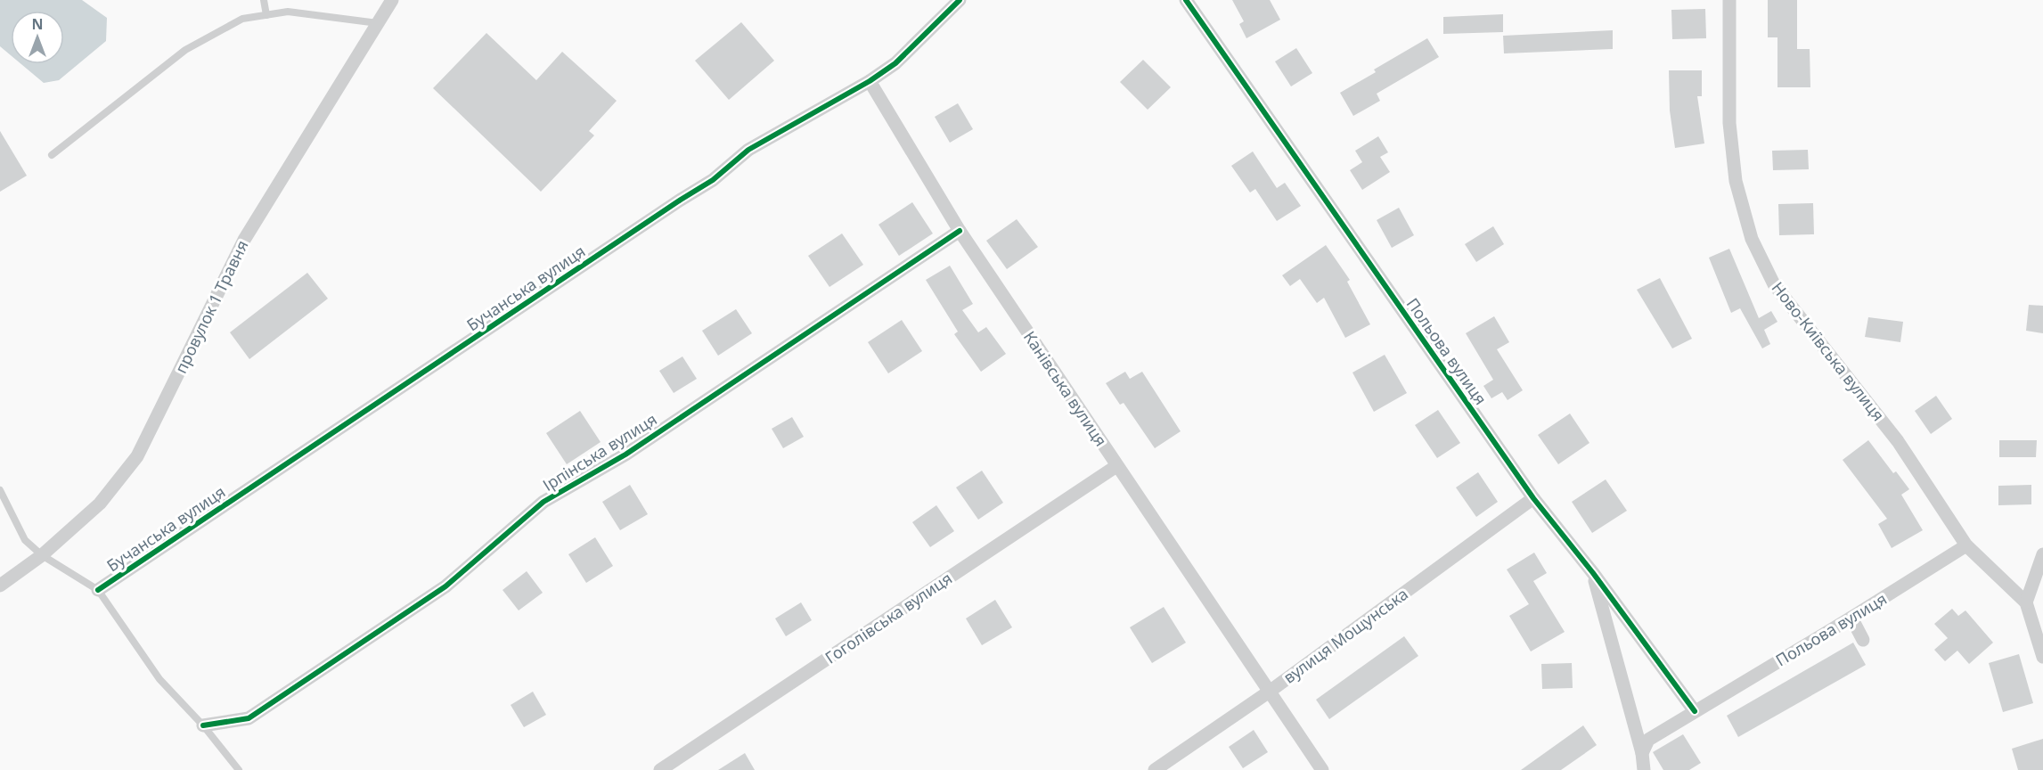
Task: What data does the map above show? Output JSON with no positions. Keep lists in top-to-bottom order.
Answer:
{
  "streets": {
    "street": [
      "Бучанська вулиця",
      "провулок 1 Травня",
      "Польова вулиця",
      "Ново-Київська вулиця",
      "Канівська вулиця",
      "Ірпінська вулиця",
      "Гоголівська вулиця",
      "вулиця Мощунська"
    ]
  },
  "crossings": [
    ["Бучанська вулиця", "Канівська вулиця"],
    ["Польова вулиця", "Ново-Київська вулиця"],
    ["Польова вулиця", "вулиця Мощунська"],
    ["Канівська вулиця", "Ірпінська вулиця"],
    ["Канівська вулиця", "Гоголівська вулиця"],
    ["Канівська вулиця", "вулиця Мощунська"]
  ],
  "north": "top"
}
